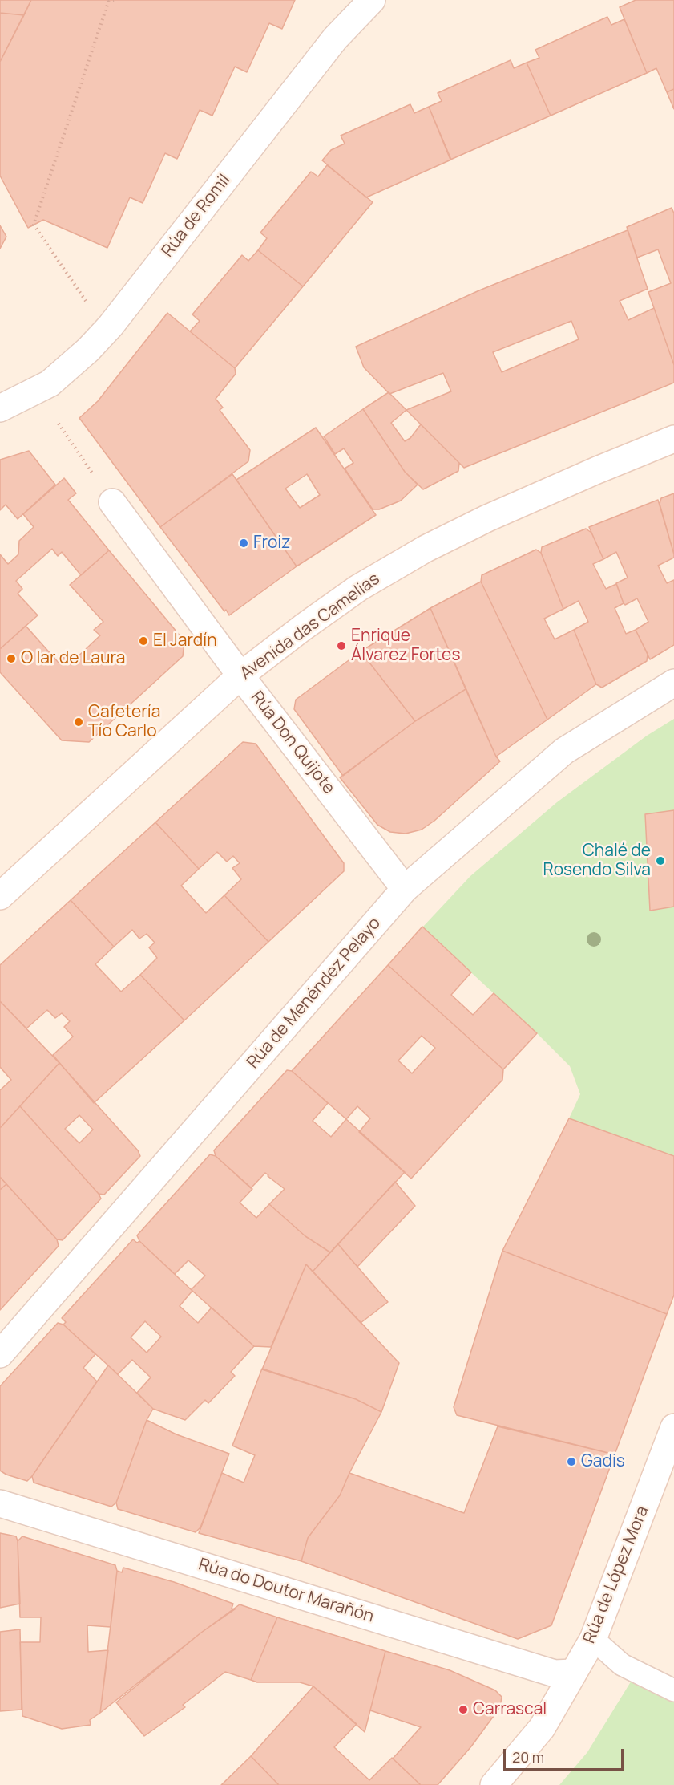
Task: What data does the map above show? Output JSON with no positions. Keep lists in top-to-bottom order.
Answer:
{
  "streets": {
    "street": [
      "Rúa de Romil",
      "Avenida das Camelias",
      "Rúa Don Quijote",
      "Rúa de Menéndez Pelayo",
      "Rúa de López Mora",
      "Rúa do Doutor Marañón"
    ]
  },
  "crossings": [
    ["Avenida das Camelias", "Rúa Don Quijote"],
    ["Rúa Don Quijote", "Rúa de Menéndez Pelayo"],
    ["Rúa de López Mora", "Rúa do Doutor Marañón"]
  ],
  "places": [
    "Froiz",
    "El Jardín",
    "Enrique Álvarez Fortes",
    "O lar de Laura",
    "Cafetería Tío Carlo",
    "Chalé de Rosendo Silva",
    "Gadis",
    "Carrascal"
  ],
  "scale_bar": "20 m"
}
